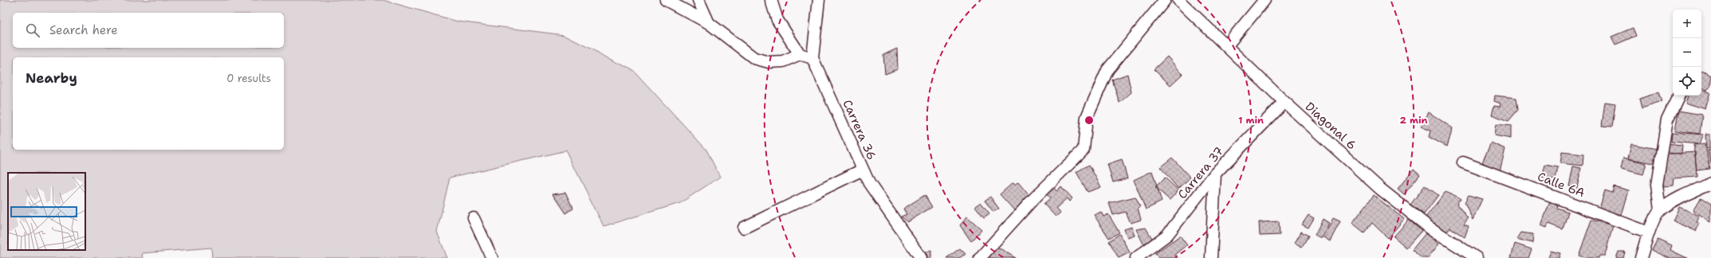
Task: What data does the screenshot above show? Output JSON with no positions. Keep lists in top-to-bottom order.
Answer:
{
  "streets": {
    "street": [
      "Diagonal 6",
      "Carrera 36",
      "Carrera 37",
      "Calle 6A"
    ]
  },
  "crossings": [
    ["Diagonal 6", "Carrera 37"]
  ],
  "page": {
    "map_buttons": ["+", "−"],
    "search": "Search here",
    "heading": ["Nearby", "0 results"]
  },
  "rings": ["1 min", "2 min"]
}
